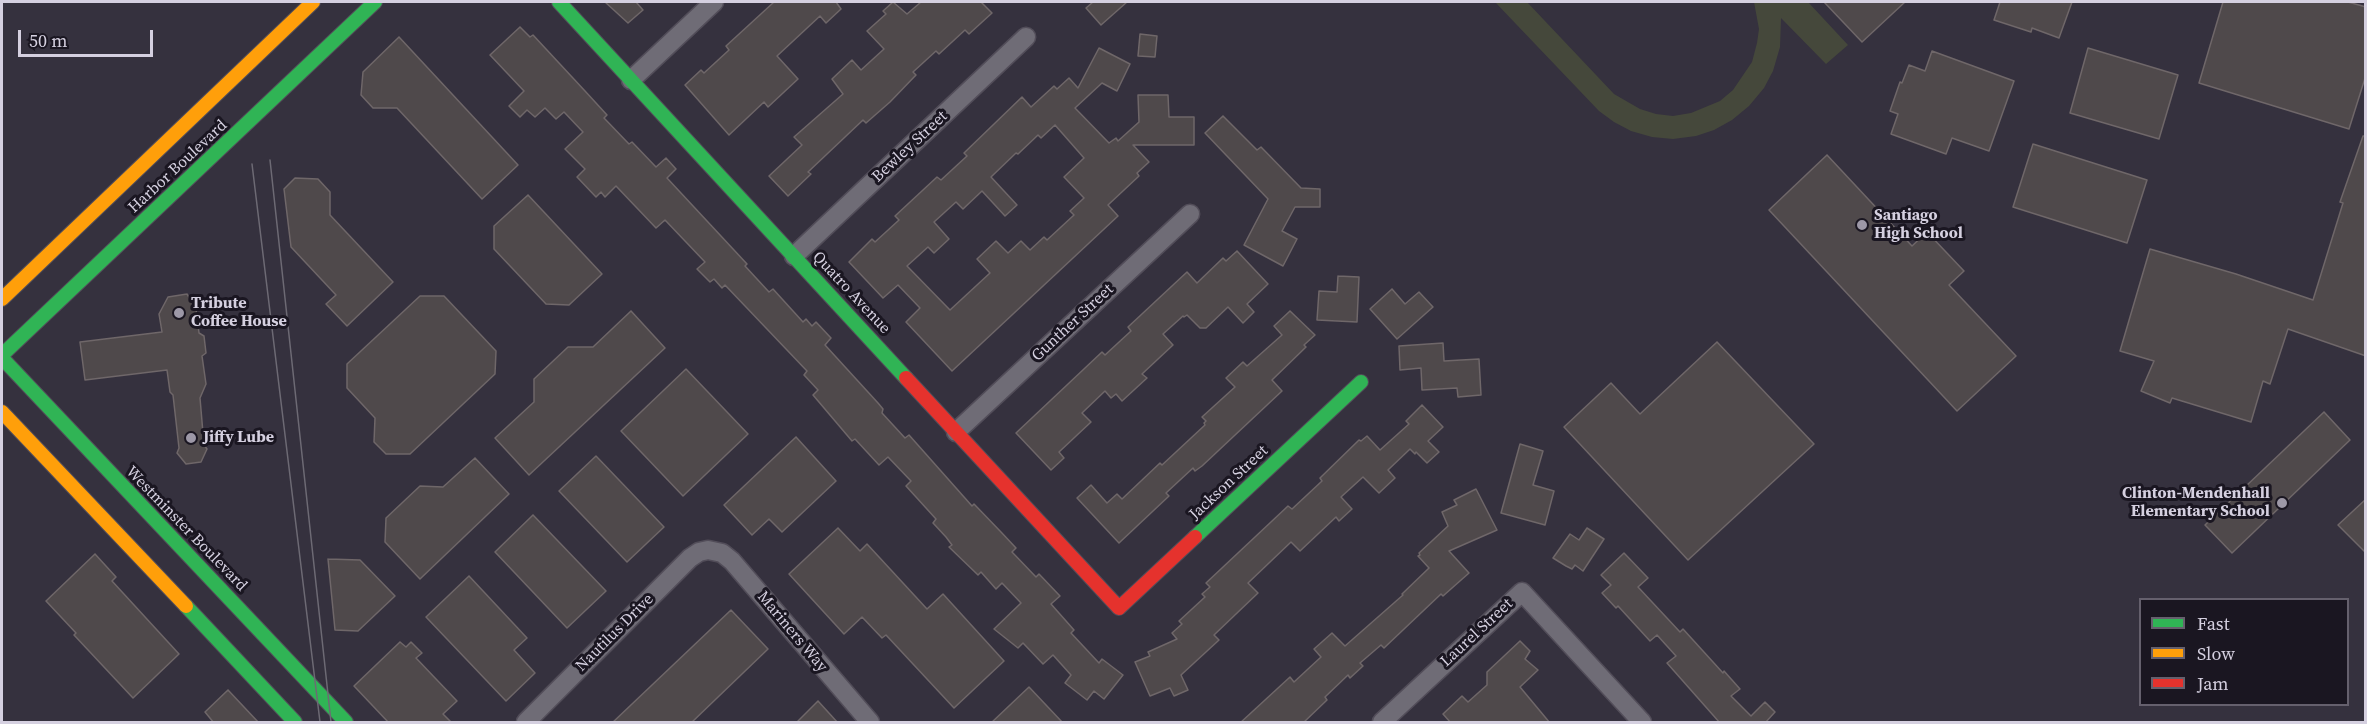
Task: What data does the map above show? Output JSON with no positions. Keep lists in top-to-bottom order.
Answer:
{
  "streets": {
    "main road": [
      "Harbor Boulevard",
      "Quatro Avenue",
      "Jackson Street",
      "Westminster Boulevard"
    ],
    "street": [
      "Bewley Street",
      "Gunther Street",
      "Mariners Way",
      "Nautilus Drive",
      "Laurel Street"
    ]
  },
  "crossings": [
    ["Bewley Street", "Quatro Avenue"],
    ["Harbor Boulevard", "Westminster Boulevard"],
    ["Quatro Avenue", "Gunther Street"],
    ["Quatro Avenue", "Jackson Street"],
    ["Mariners Way", "Nautilus Drive"]
  ],
  "places": [
    "Santiago High School",
    "Tribute Coffee House",
    "Jiffy Lube",
    "Clinton-Mendenhall Elementary School"
  ],
  "legend": ["Fast", "Slow", "Jam"],
  "scale_bar": "50 m"
}
